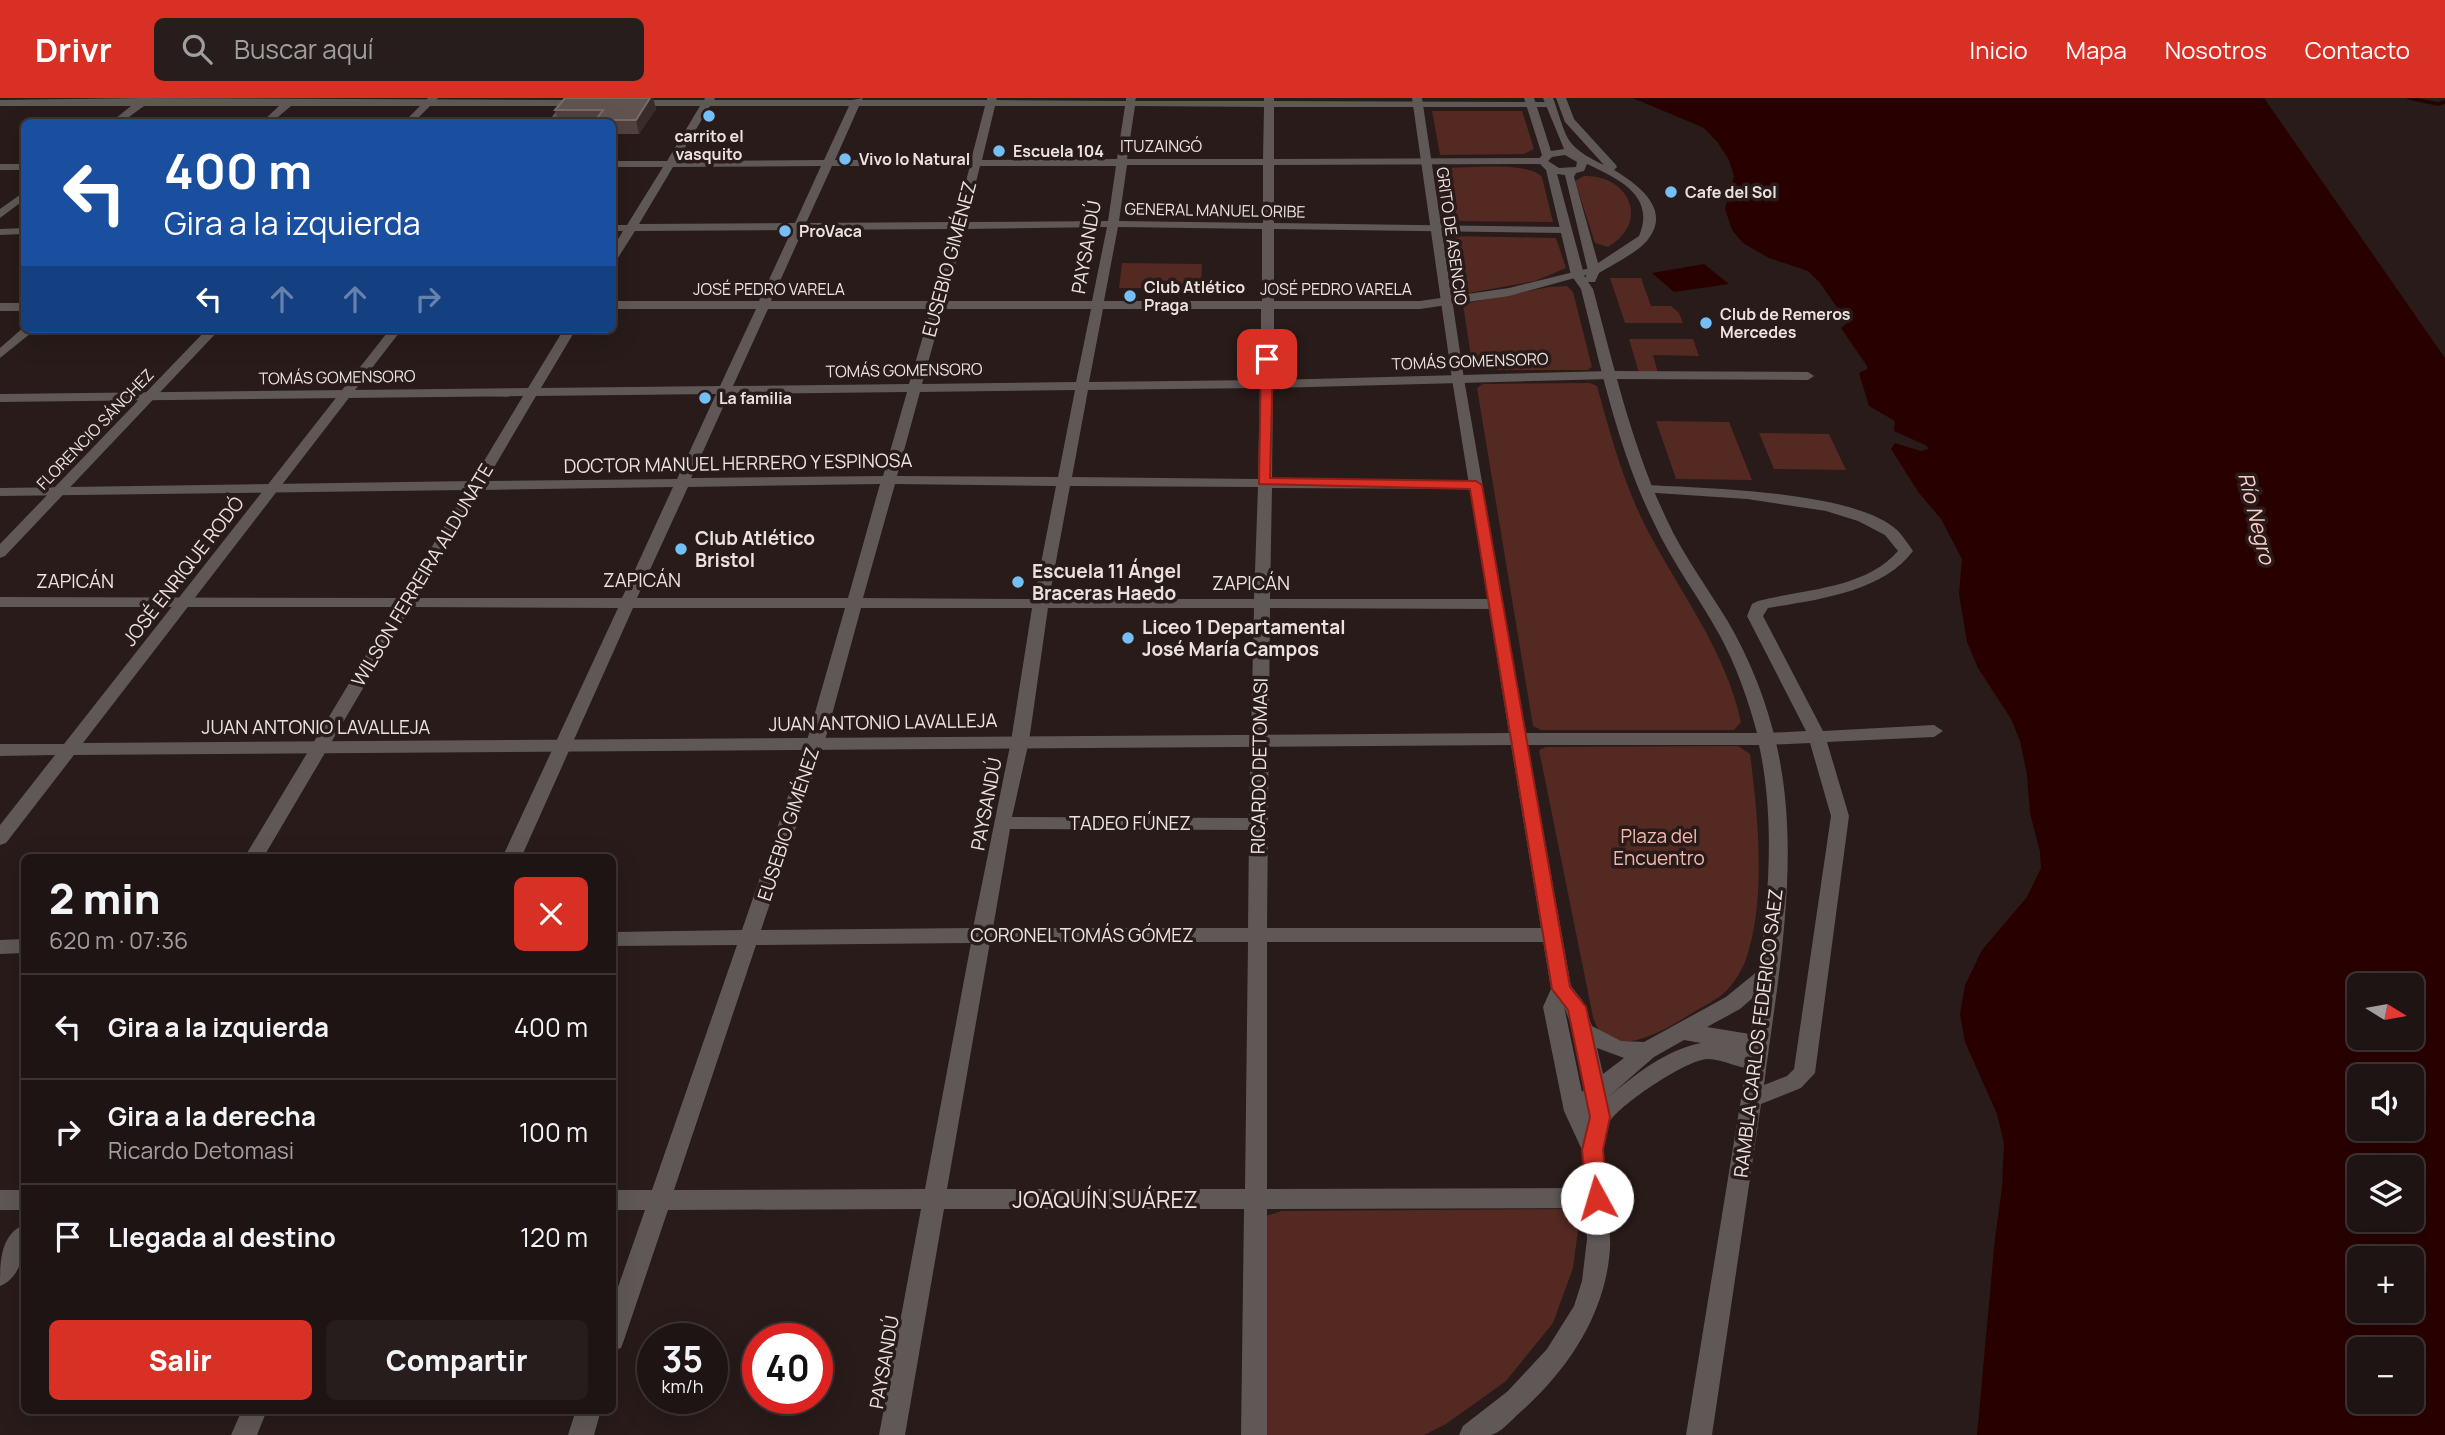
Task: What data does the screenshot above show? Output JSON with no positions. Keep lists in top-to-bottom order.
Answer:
{
  "streets": {
    "street": [
      "ITUZAINGÓ",
      "GENERAL MANUEL ORIBE",
      "GRITO DE ASENCIO",
      "PAYSANDÚ",
      "EUSEBIO GIMÉNEZ",
      "JOSÉ PEDRO VARELA",
      "TOMÁS GOMENSORO",
      "FLORENCIO SÁNCHEZ",
      "DOCTOR MANUEL HERRERO Y ESPINOSA",
      "JOSÉ ENRIQUE RODÓ",
      "WILSON FERREIRA ALDUNATE",
      "ZAPICÁN",
      "JUAN ANTONIO LAVALLEJA",
      "RICARDO DETOMASI",
      "TADEO FÚNEZ",
      "CORONEL TOMÁS GÓMEZ",
      "RAMBLA CARLOS FEDERICO SAEZ",
      "JOAQUÍN SUÁREZ"
    ]
  },
  "crossings": [
    ["ITUZAINGÓ", "GRITO DE ASENCIO"],
    ["ITUZAINGÓ", "PAYSANDÚ"],
    ["ITUZAINGÓ", "EUSEBIO GIMÉNEZ"],
    ["ITUZAINGÓ", "RICARDO DETOMASI"],
    ["ITUZAINGÓ", "RAMBLA CARLOS FEDERICO SAEZ"],
    ["GENERAL MANUEL ORIBE", "GRITO DE ASENCIO"],
    ["GENERAL MANUEL ORIBE", "PAYSANDÚ"],
    ["GENERAL MANUEL ORIBE", "EUSEBIO GIMÉNEZ"],
    ["GENERAL MANUEL ORIBE", "RICARDO DETOMASI"],
    ["GENERAL MANUEL ORIBE", "RAMBLA CARLOS FEDERICO SAEZ"],
    ["GRITO DE ASENCIO", "JOSÉ PEDRO VARELA"],
    ["GRITO DE ASENCIO", "TOMÁS GOMENSORO"],
    ["GRITO DE ASENCIO", "DOCTOR MANUEL HERRERO Y ESPINOSA"],
    ["GRITO DE ASENCIO", "ZAPICÁN"],
    ["GRITO DE ASENCIO", "JUAN ANTONIO LAVALLEJA"],
    ["GRITO DE ASENCIO", "CORONEL TOMÁS GÓMEZ"],
    ["PAYSANDÚ", "JOSÉ PEDRO VARELA"],
    ["PAYSANDÚ", "TOMÁS GOMENSORO"],
    ["PAYSANDÚ", "DOCTOR MANUEL HERRERO Y ESPINOSA"],
    ["PAYSANDÚ", "ZAPICÁN"],
    ["PAYSANDÚ", "JUAN ANTONIO LAVALLEJA"],
    ["PAYSANDÚ", "TADEO FÚNEZ"],
    ["PAYSANDÚ", "CORONEL TOMÁS GÓMEZ"],
    ["PAYSANDÚ", "JOAQUÍN SUÁREZ"],
    ["EUSEBIO GIMÉNEZ", "JOSÉ PEDRO VARELA"],
    ["EUSEBIO GIMÉNEZ", "TOMÁS GOMENSORO"],
    ["EUSEBIO GIMÉNEZ", "DOCTOR MANUEL HERRERO Y ESPINOSA"],
    ["EUSEBIO GIMÉNEZ", "ZAPICÁN"],
    ["EUSEBIO GIMÉNEZ", "JUAN ANTONIO LAVALLEJA"],
    ["EUSEBIO GIMÉNEZ", "CORONEL TOMÁS GÓMEZ"],
    ["EUSEBIO GIMÉNEZ", "JOAQUÍN SUÁREZ"],
    ["JOSÉ PEDRO VARELA", "RICARDO DETOMASI"],
    ["JOSÉ PEDRO VARELA", "RAMBLA CARLOS FEDERICO SAEZ"],
    ["TOMÁS GOMENSORO", "FLORENCIO SÁNCHEZ"],
    ["TOMÁS GOMENSORO", "JOSÉ ENRIQUE RODÓ"],
    ["TOMÁS GOMENSORO", "WILSON FERREIRA ALDUNATE"],
    ["TOMÁS GOMENSORO", "RICARDO DETOMASI"],
    ["TOMÁS GOMENSORO", "RAMBLA CARLOS FEDERICO SAEZ"],
    ["FLORENCIO SÁNCHEZ", "DOCTOR MANUEL HERRERO Y ESPINOSA"],
    ["DOCTOR MANUEL HERRERO Y ESPINOSA", "JOSÉ ENRIQUE RODÓ"],
    ["DOCTOR MANUEL HERRERO Y ESPINOSA", "WILSON FERREIRA ALDUNATE"],
    ["DOCTOR MANUEL HERRERO Y ESPINOSA", "RICARDO DETOMASI"],
    ["JOSÉ ENRIQUE RODÓ", "ZAPICÁN"],
    ["JOSÉ ENRIQUE RODÓ", "JUAN ANTONIO LAVALLEJA"],
    ["WILSON FERREIRA ALDUNATE", "ZAPICÁN"],
    ["WILSON FERREIRA ALDUNATE", "JUAN ANTONIO LAVALLEJA"],
    ["ZAPICÁN", "RICARDO DETOMASI"],
    ["JUAN ANTONIO LAVALLEJA", "RICARDO DETOMASI"],
    ["JUAN ANTONIO LAVALLEJA", "RAMBLA CARLOS FEDERICO SAEZ"],
    ["RICARDO DETOMASI", "TADEO FÚNEZ"],
    ["RICARDO DETOMASI", "CORONEL TOMÁS GÓMEZ"],
    ["RICARDO DETOMASI", "JOAQUÍN SUÁREZ"]
  ],
  "water": ["Río Negro"],
  "parks": ["Plaza del Encuentro"],
  "places": [
    "carrito el vasquito",
    "Escuela 104",
    "Vivo lo Natural",
    "Cafe del Sol",
    "ProVaca",
    "Club Atlético Praga",
    "Club de Remeros Mercedes",
    "La familia",
    "Club Atlético Bristol",
    "Escuela 11 Ángel Braceras Haedo",
    "Liceo 1 Departamental José María Campos"
  ],
  "north": "right",
  "page": {
    "header": "Drivr",
    "search": "Buscar aquí",
    "nav": [
      "Inicio",
      "Mapa",
      "Nosotros",
      "Contacto"
    ],
    "turn": ["400 m", "Gira a la izquierda"],
    "heading": ["2 min", "620 m · 07:36"],
    "map_buttons": ["+", "−"],
    "list": [
      {
        "name": "Gira a la izquierda",
        "value": "400 m"
      },
      {
        "name": "Gira a la derecha",
        "note": "Ricardo Detomasi",
        "value": "100 m"
      },
      {
        "name": "Llegada al destino",
        "value": "120 m"
      }
    ],
    "buttons": ["Salir", "Compartir"],
    "speed": "35 km/h",
    "limit": "40"
  }
}
